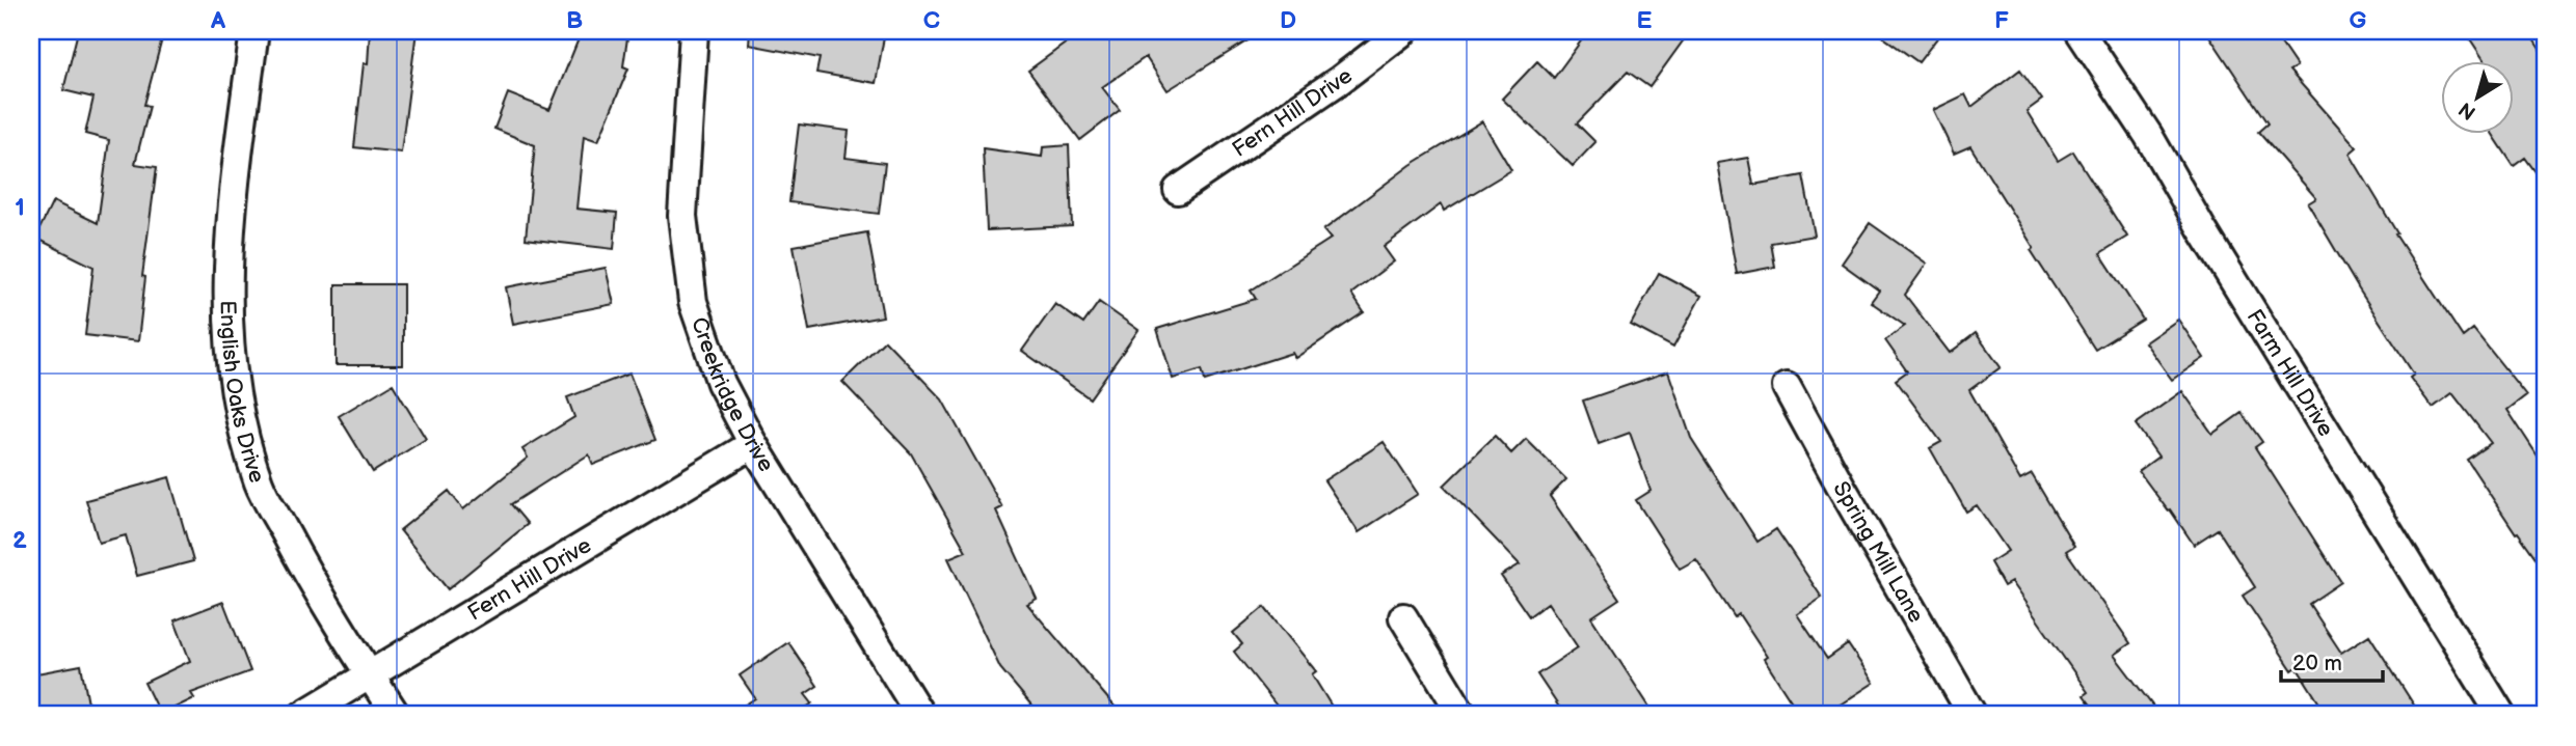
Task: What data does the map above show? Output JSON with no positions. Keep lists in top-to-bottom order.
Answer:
{
  "streets": {
    "street": [
      "Fern Hill Drive",
      "Farm Hill Drive",
      "English Oaks Drive",
      "Creekridge Drive",
      "Spring Mill Lane"
    ]
  },
  "crossings": [
    ["Fern Hill Drive", "English Oaks Drive"],
    ["Fern Hill Drive", "Creekridge Drive"]
  ],
  "scale_bar": "20 m",
  "north": "bottom left",
  "grid": {
    "columns": [
      "A",
      "B",
      "C",
      "D",
      "E",
      "F",
      "G"
    ],
    "rows": ["1", "2"]
  }
}
